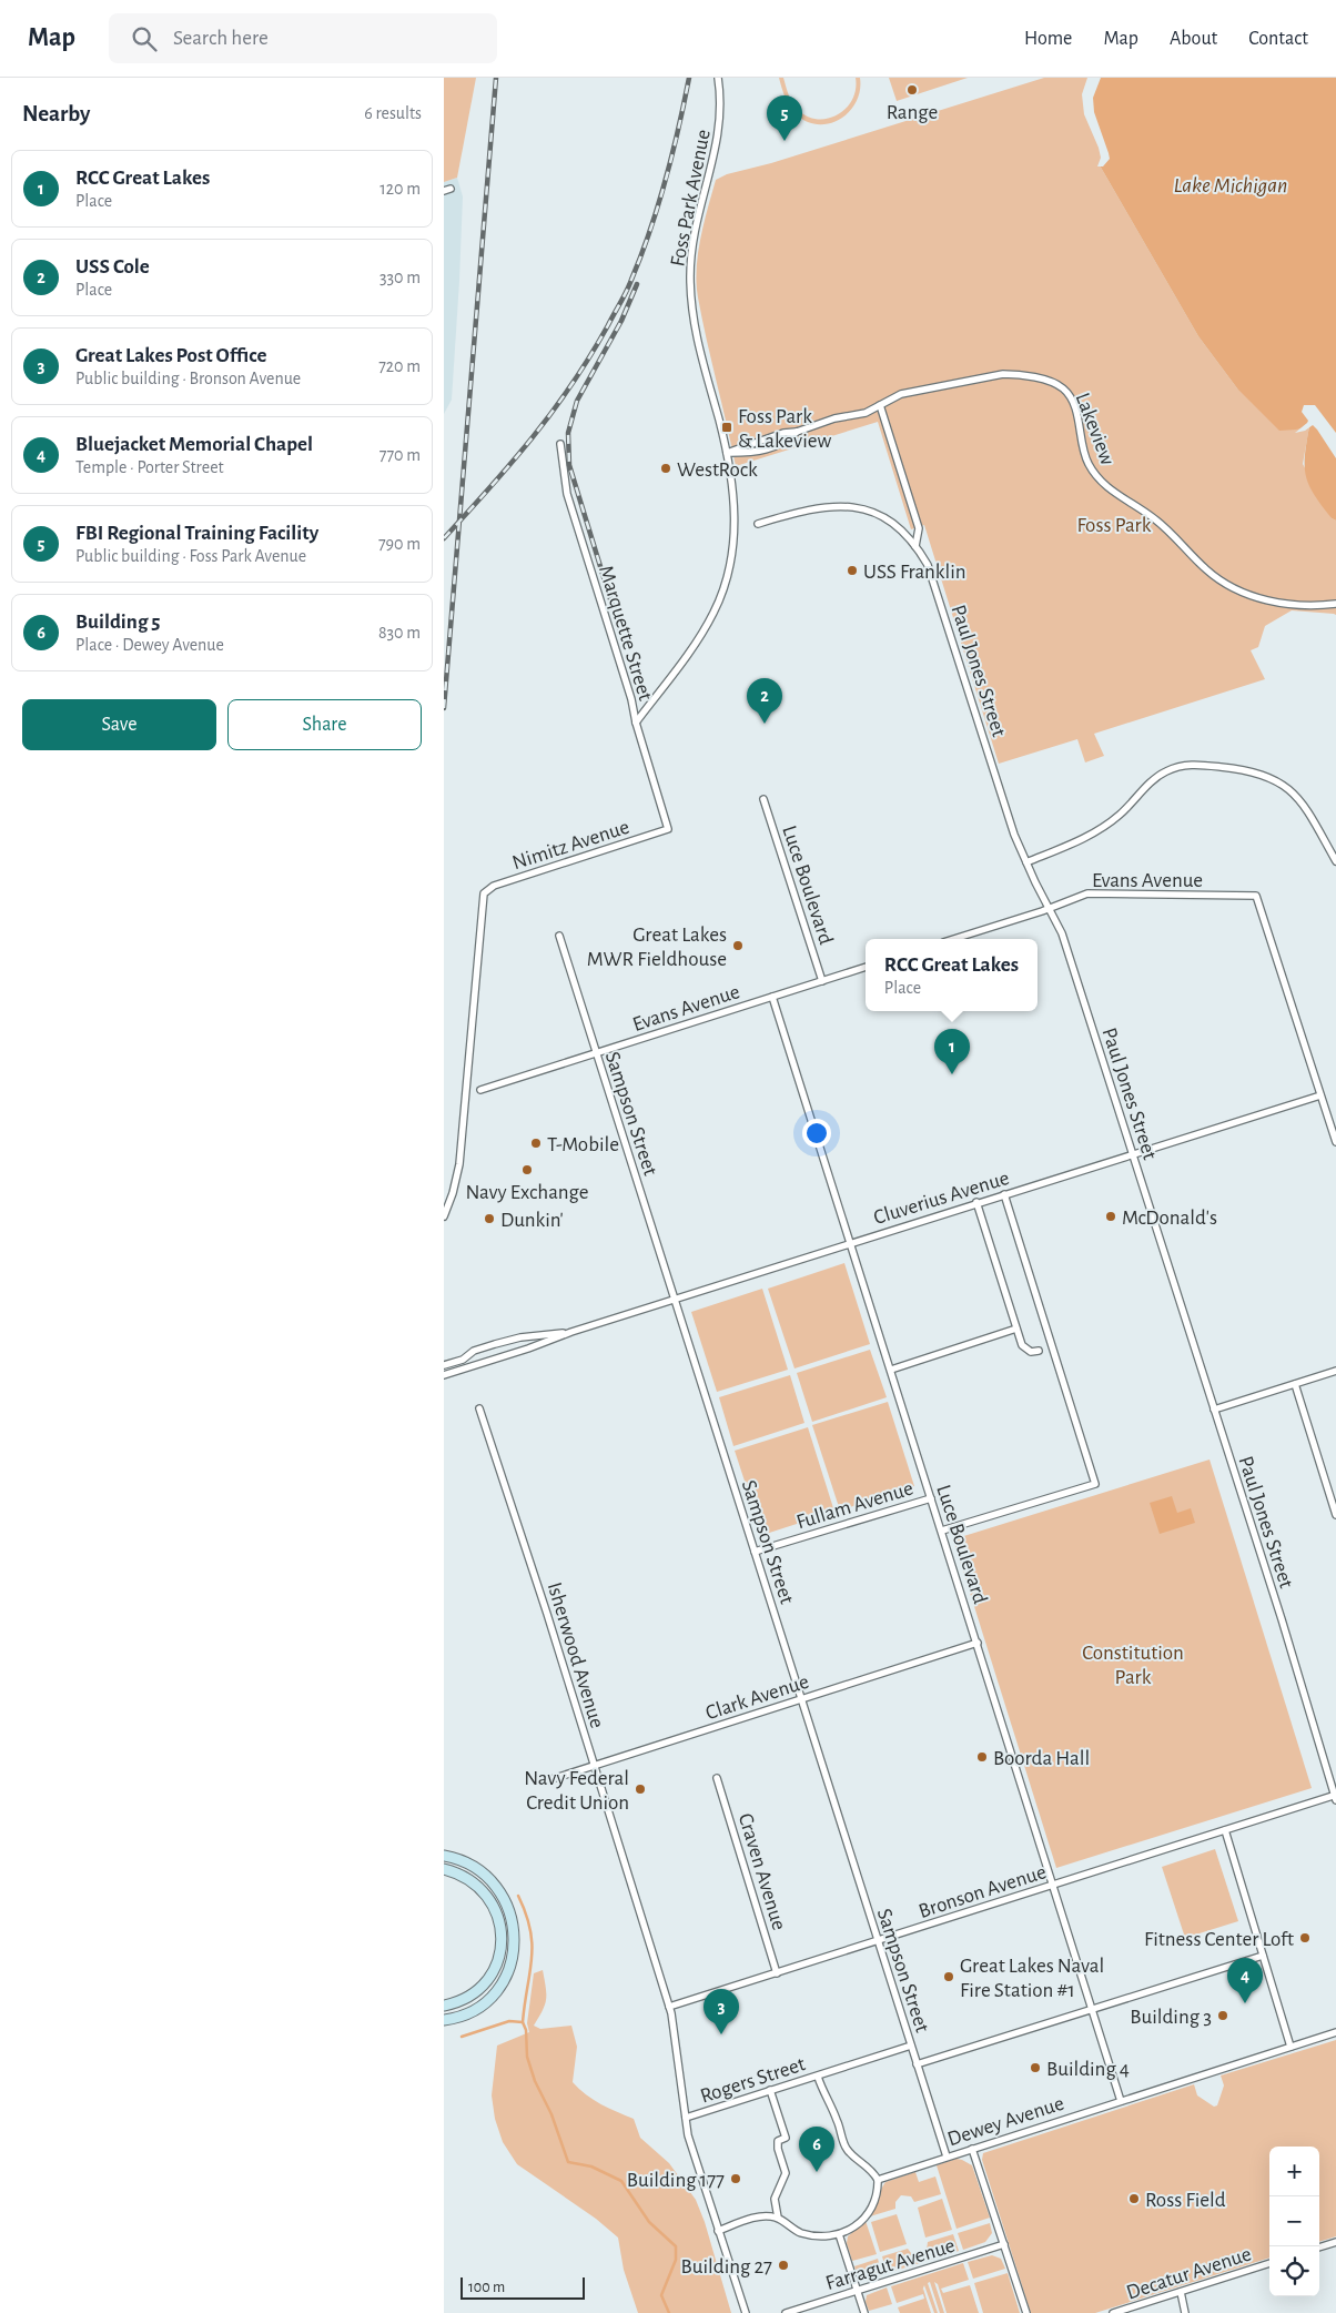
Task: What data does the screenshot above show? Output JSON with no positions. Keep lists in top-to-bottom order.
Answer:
{
  "streets": {
    "street": [
      "Foss Park Avenue",
      "Lakeview",
      "Marquette Street",
      "Paul Jones Street",
      "Nimitz Avenue",
      "Evans Avenue",
      "Luce Boulevard",
      "Sampson Street",
      "Cluverius Avenue",
      "Fullam Avenue",
      "Isherwood Avenue",
      "Clark Avenue",
      "Craven Avenue",
      "Bronson Avenue",
      "Rogers Street",
      "Dewey Avenue",
      "Farragut Avenue",
      "Decatur Avenue"
    ]
  },
  "crossings": [
    ["Foss Park Avenue", "Lakeview"],
    ["Foss Park Avenue", "Marquette Street"],
    ["Marquette Street", "Nimitz Avenue"],
    ["Paul Jones Street", "Evans Avenue"],
    ["Paul Jones Street", "Cluverius Avenue"],
    ["Paul Jones Street", "Bronson Avenue"],
    ["Evans Avenue", "Luce Boulevard"],
    ["Evans Avenue", "Sampson Street"],
    ["Evans Avenue", "Cluverius Avenue"],
    ["Luce Boulevard", "Cluverius Avenue"],
    ["Luce Boulevard", "Fullam Avenue"],
    ["Luce Boulevard", "Clark Avenue"],
    ["Luce Boulevard", "Bronson Avenue"],
    ["Luce Boulevard", "Dewey Avenue"],
    ["Sampson Street", "Cluverius Avenue"],
    ["Sampson Street", "Fullam Avenue"],
    ["Sampson Street", "Clark Avenue"],
    ["Sampson Street", "Bronson Avenue"],
    ["Sampson Street", "Rogers Street"],
    ["Sampson Street", "Dewey Avenue"],
    ["Isherwood Avenue", "Clark Avenue"],
    ["Isherwood Avenue", "Bronson Avenue"],
    ["Craven Avenue", "Bronson Avenue"]
  ],
  "water": ["Lake Michigan"],
  "parks": ["Foss Park", "Constitution Park"],
  "places": {
    "other": [
      "Range",
      "WestRock",
      "USS Franklin",
      "Great Lakes MWR Fieldhouse",
      "T-Mobile",
      "Navy Exchange",
      "McDonald's",
      "Dunkin'",
      "Boorda Hall",
      "Navy Federal Credit Union",
      "Fitness Center Loft",
      "Great Lakes Naval Fire Station #1",
      "Building 3",
      "Building 4",
      "Building 177",
      "Ross Field",
      "Building 27"
    ],
    "transit": ["Foss Park & Lakeview"]
  },
  "scale_bar": "100 m",
  "page": {
    "header": "Map",
    "search": "Search here",
    "nav": [
      "Home",
      "Map",
      "About",
      "Contact"
    ],
    "heading": ["Nearby", "6 results"],
    "pins": [
      "5",
      "2",
      "1",
      "4",
      "3",
      "6"
    ],
    "list": [
      {
        "mark": "1",
        "name": "RCC Great Lakes",
        "note": "Place",
        "value": "120 m"
      },
      {
        "mark": "2",
        "name": "USS Cole",
        "note": "Place",
        "value": "330 m"
      },
      {
        "mark": "3",
        "name": "Great Lakes Post Office",
        "note": "Public building · Bronson Avenue",
        "value": "720 m"
      },
      {
        "mark": "4",
        "name": "Bluejacket Memorial Chapel",
        "note": "Temple · Porter Street",
        "value": "770 m"
      },
      {
        "mark": "5",
        "name": "FBI Regional Training Facility",
        "note": "Public building · Foss Park Avenue",
        "value": "790 m"
      },
      {
        "mark": "6",
        "name": "Building 5",
        "note": "Place · Dewey Avenue",
        "value": "830 m"
      }
    ],
    "buttons": ["Save", "Share"],
    "popup": ["RCC Great Lakes", "Place"],
    "map_buttons": ["+", "−"],
    "scale": "100 m"
  }
}
